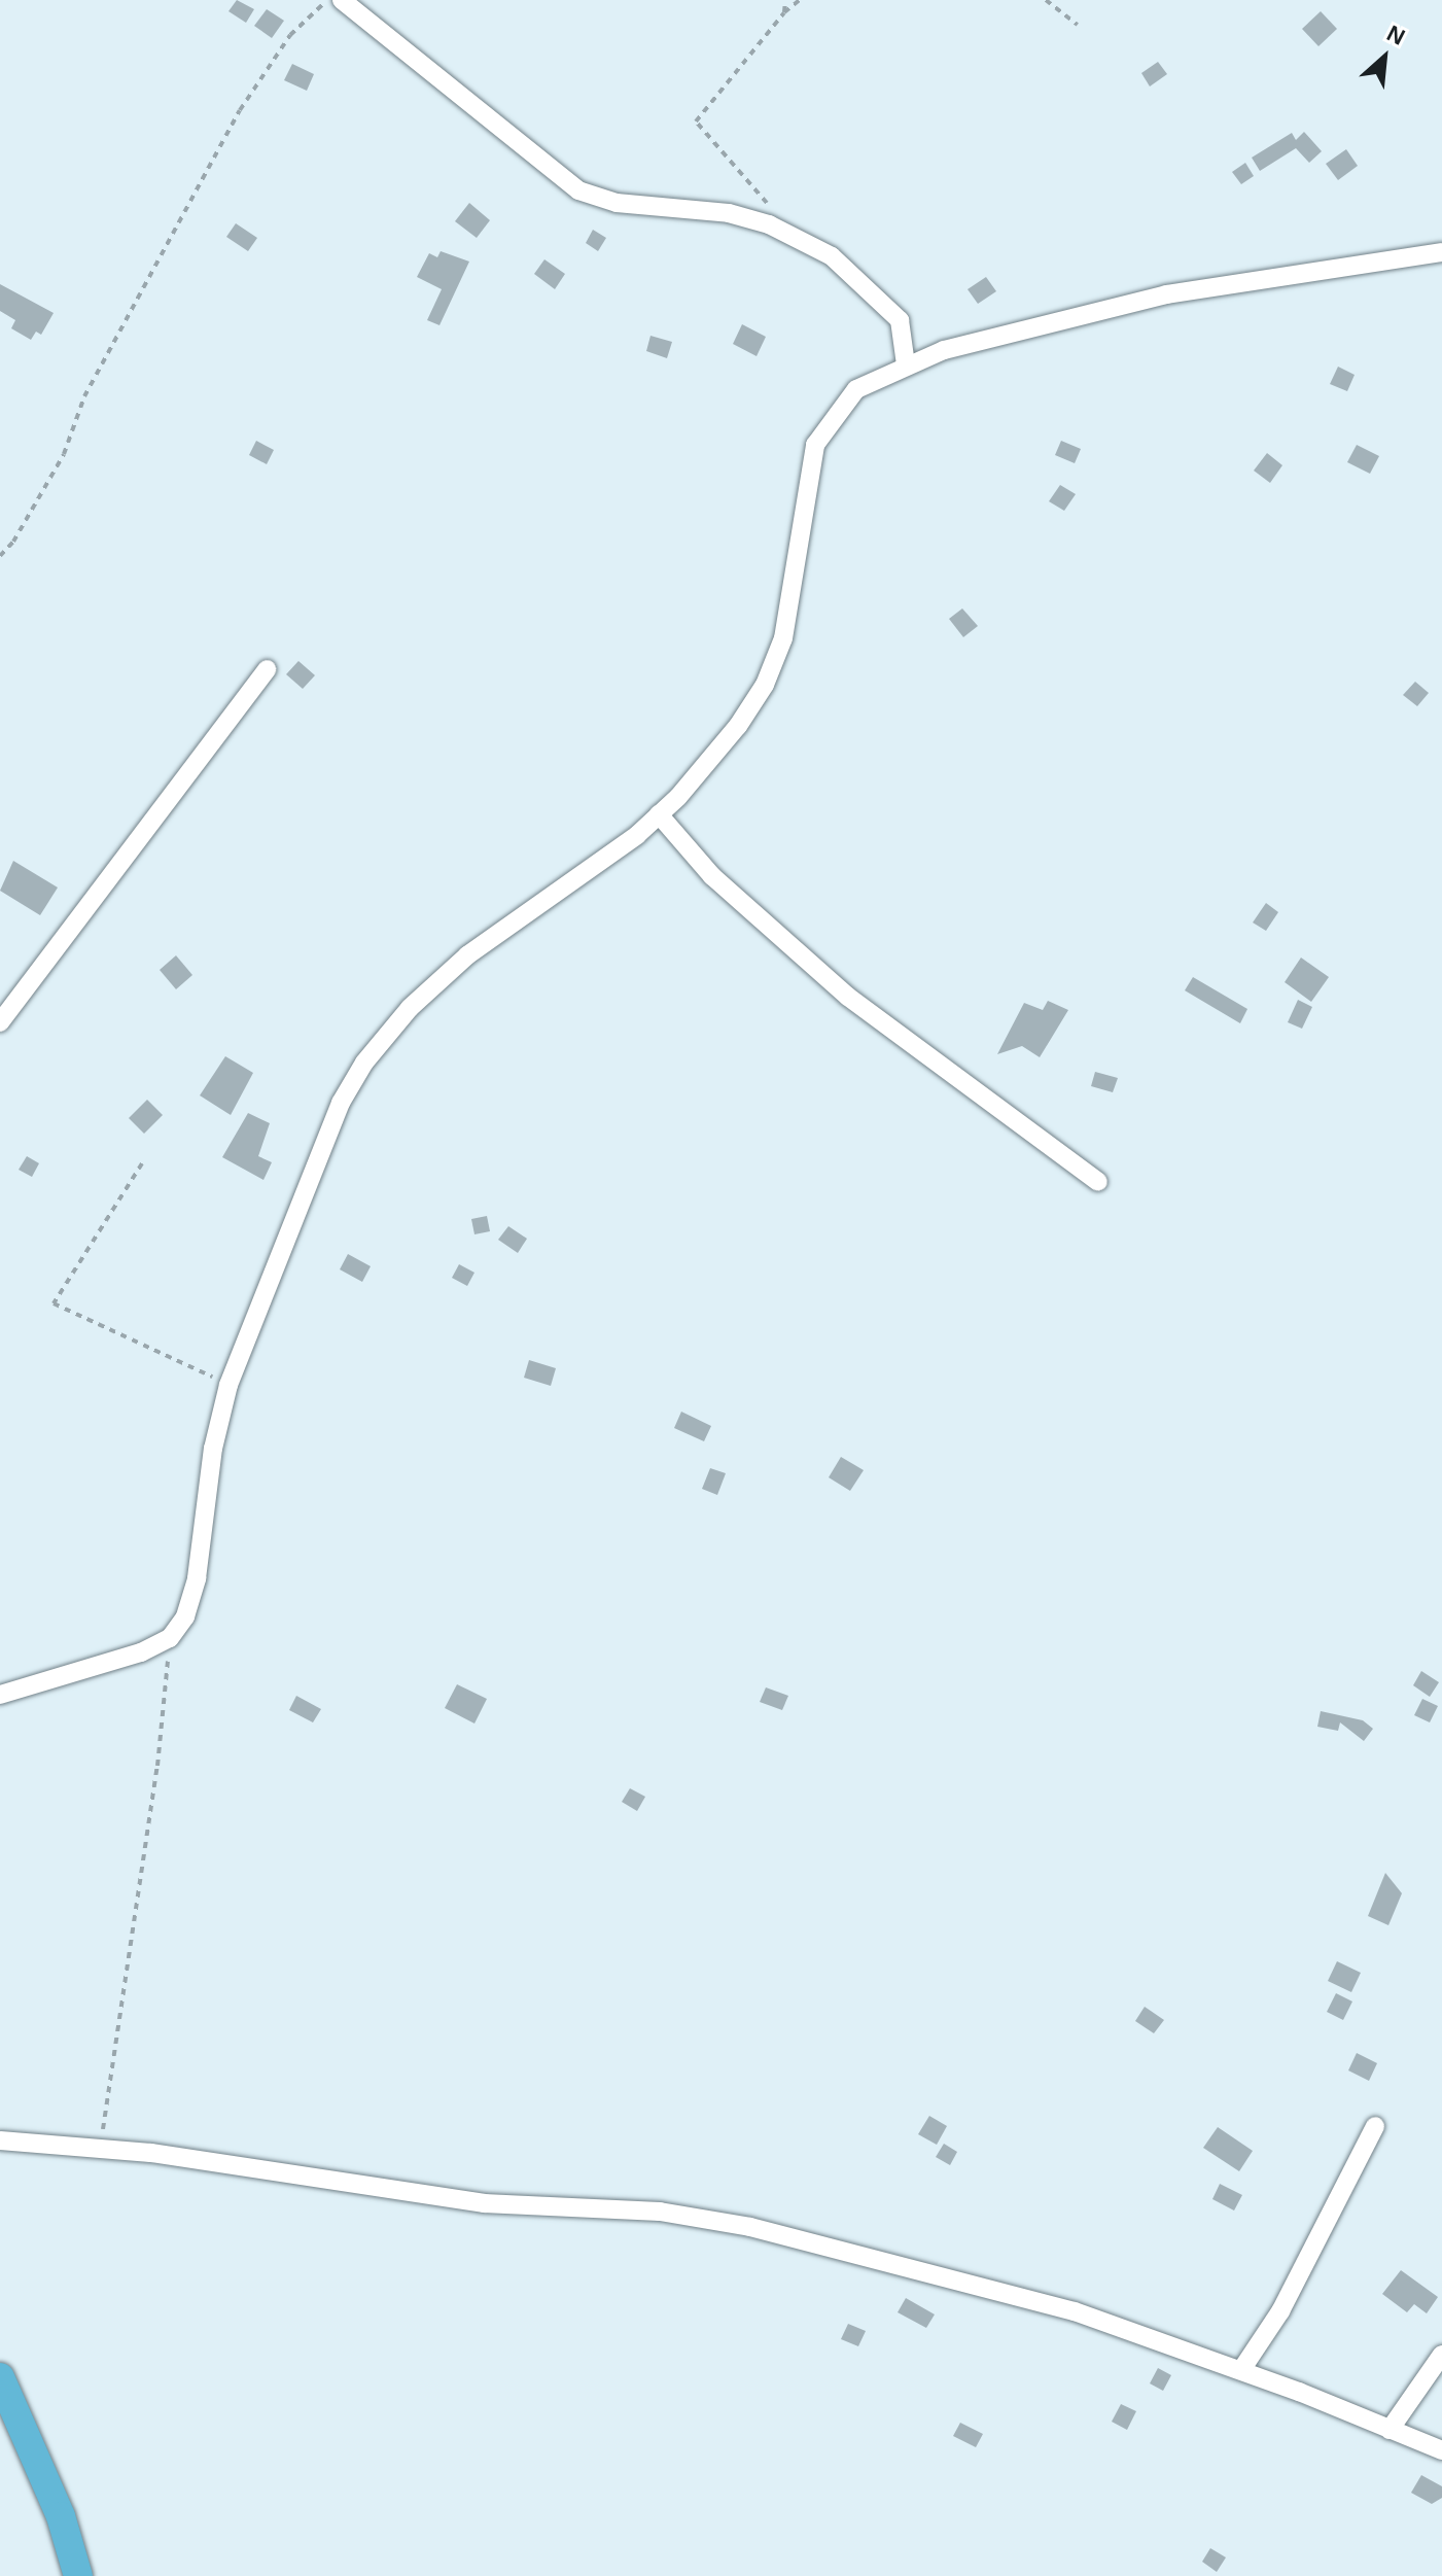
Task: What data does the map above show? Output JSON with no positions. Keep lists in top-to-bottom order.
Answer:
{
  "north": "top right"
}
